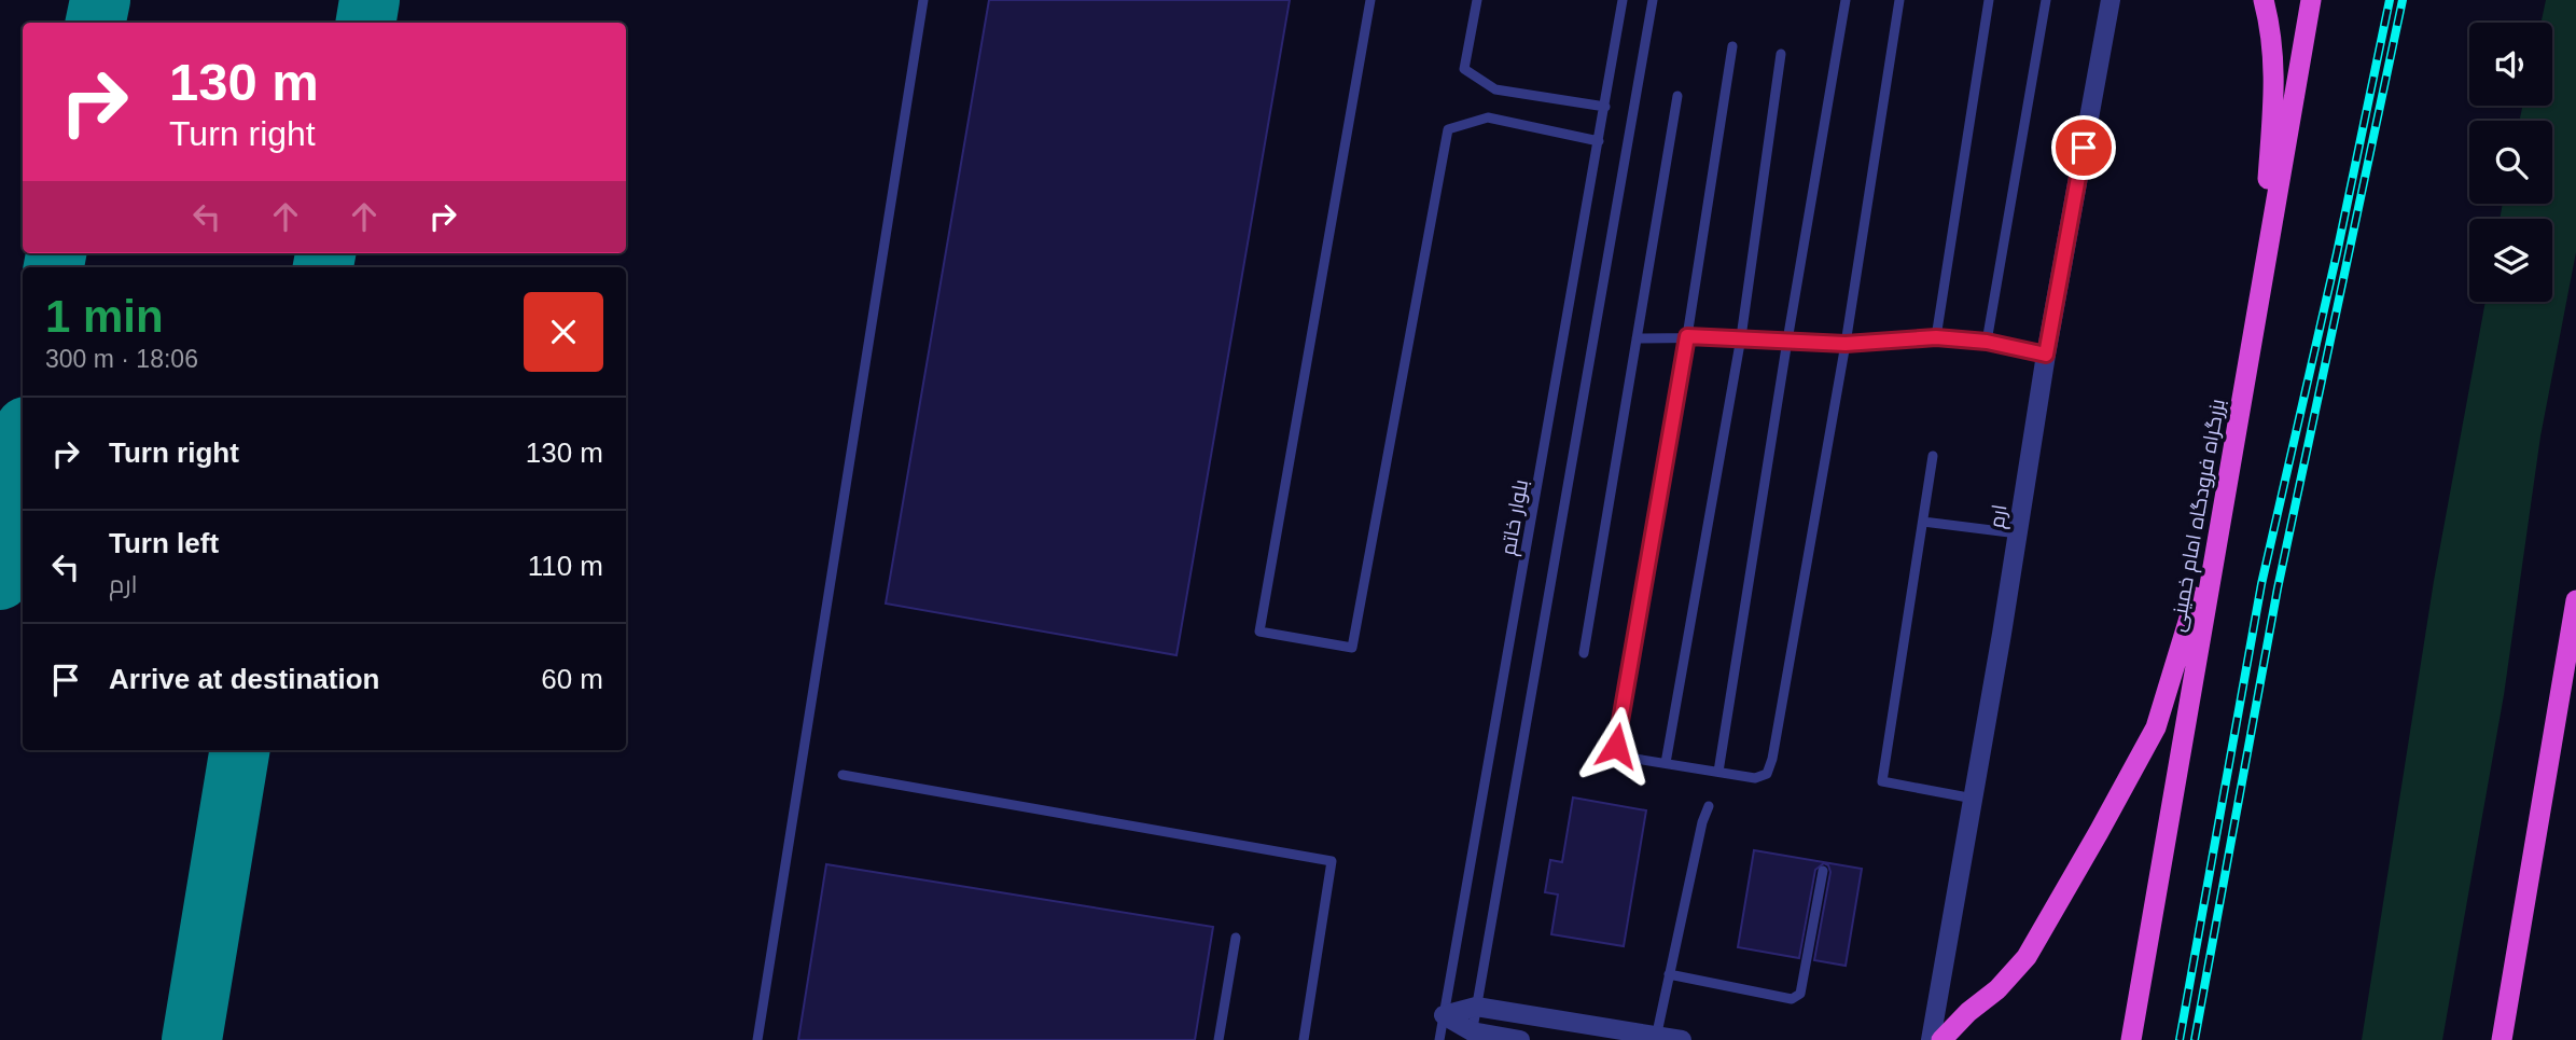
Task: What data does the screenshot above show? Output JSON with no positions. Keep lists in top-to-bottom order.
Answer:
{
  "streets": {
    "highway": ["بزرگراه فرودگاه امام خمینی"],
    "street": ["ارم"],
    "lane": ["بلوار خاتم"]
  },
  "page": {
    "turn": ["130 m", "Turn right"],
    "heading": ["1 min", "300 m · 18:06"],
    "list": [
      {
        "name": "Turn right",
        "value": "130 m"
      },
      {
        "name": "Turn left",
        "note": "ارم",
        "value": "110 m"
      },
      {
        "name": "Arrive at destination",
        "value": "60 m"
      }
    ]
  }
}
